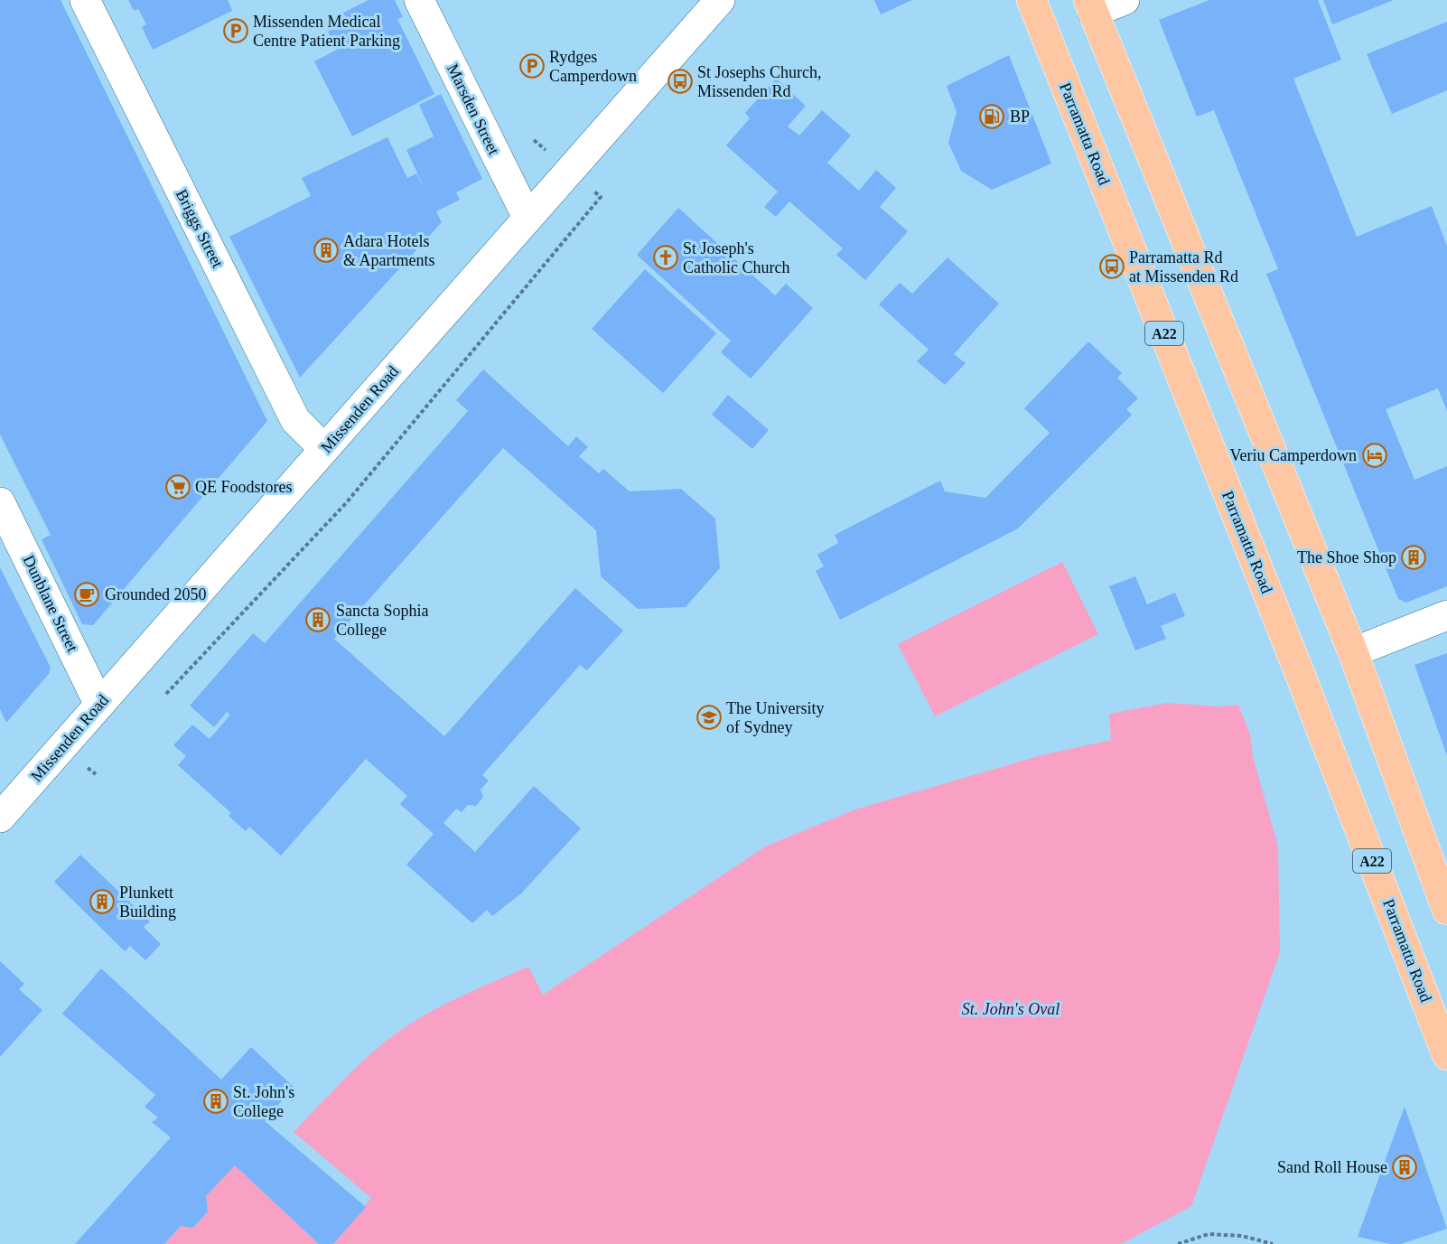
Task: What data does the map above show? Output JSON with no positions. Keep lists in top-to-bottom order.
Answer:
{
  "streets": {
    "highway": ["Parramatta Road", "A22"],
    "street": [
      "Marsden Street",
      "Briggs Street",
      "Missenden Road",
      "Dunblane Street"
    ]
  },
  "crossings": [
    ["Marsden Street", "Missenden Road"],
    ["Briggs Street", "Missenden Road"],
    ["Missenden Road", "Dunblane Street"]
  ],
  "parks": ["St. John's Oval"],
  "places": {
    "parking": ["Missenden Medical Centre Patient Parking", "Rydges Camperdown"],
    "bus stop": ["St Josephs Church, Missenden Rd", "Parramatta Rd at Missenden Rd"],
    "fuel station": ["BP"],
    "building": [
      "Adara Hotels & Apartments",
      "The Shoe Shop",
      "Sancta Sophia College",
      "Plunkett Building",
      "St. John's College",
      "Sand Roll House"
    ],
    "church": ["St Joseph's Catholic Church"],
    "hotel": ["Veriu Camperdown"],
    "supermarket": ["QE Foodstores"],
    "cafe": ["Grounded 2050"],
    "school or university": ["The University of Sydney"]
  }
}
